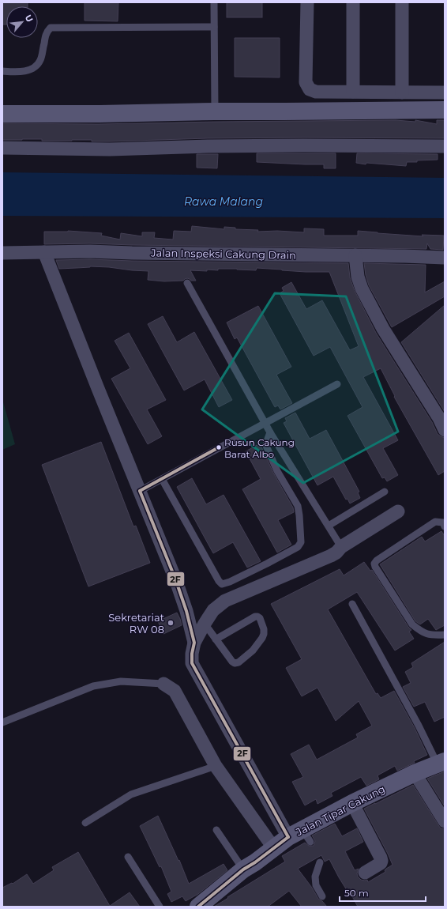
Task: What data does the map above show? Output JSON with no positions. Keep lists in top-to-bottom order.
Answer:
{
  "streets": {
    "street": ["Jalan Inspeksi Cakung Drain", "Jalan Tipar Cakung"]
  },
  "water": ["Rawa Malang"],
  "places": ["Rusun Cakung Barat Albo", "Sekretariat RW 08"],
  "lines": ["transit line 2F"],
  "scale_bar": "50 m",
  "north": "top right"
}
